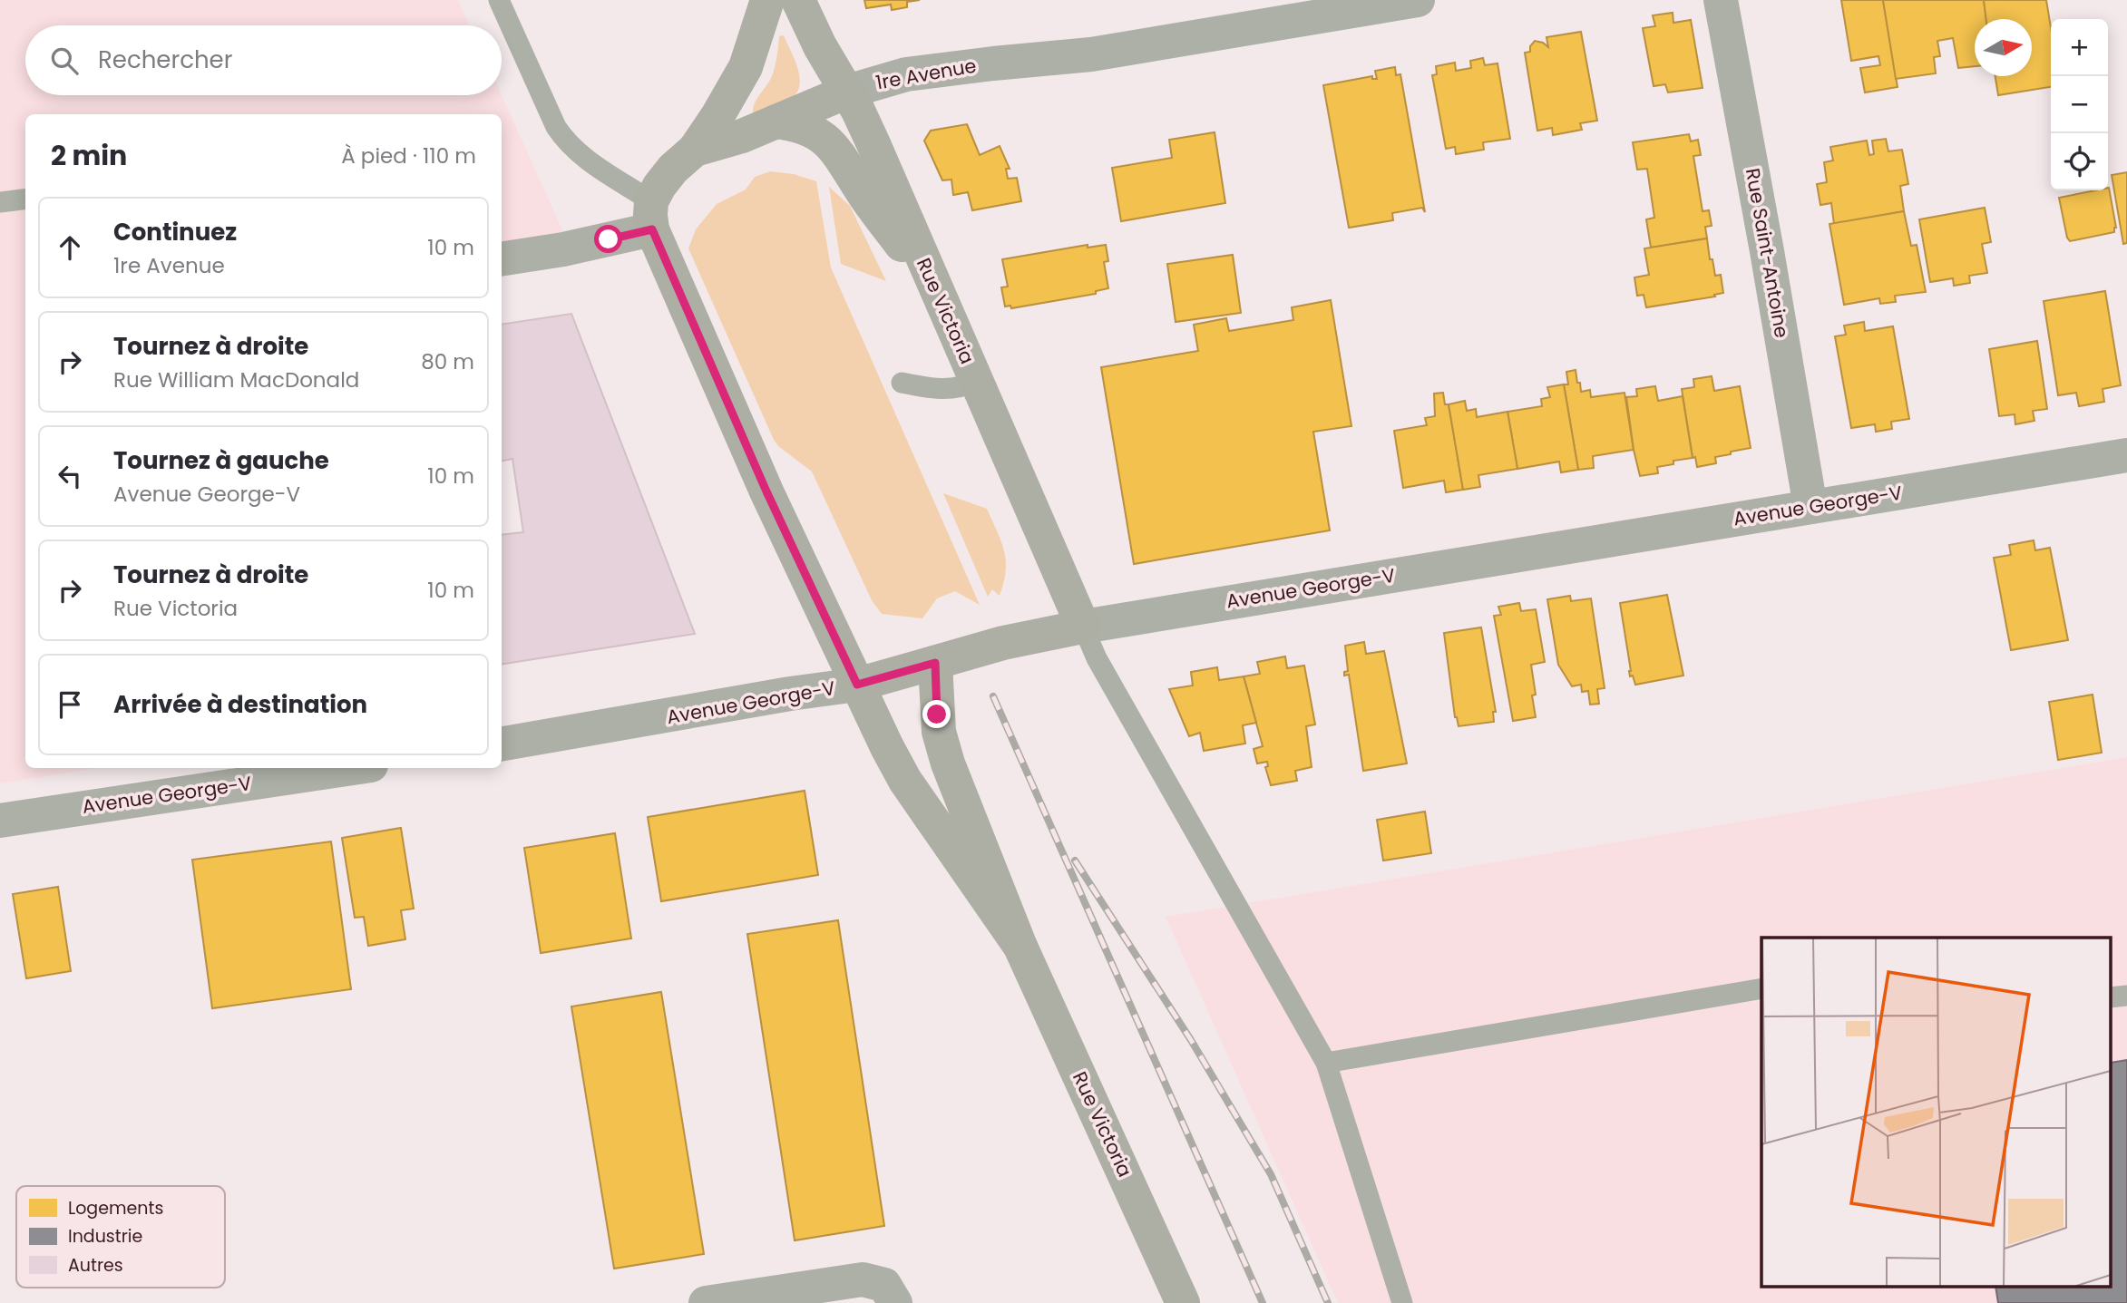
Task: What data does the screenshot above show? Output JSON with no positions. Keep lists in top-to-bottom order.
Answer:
{
  "streets": {
    "main road": ["1re Avenue", "Rue Victoria", "Avenue George-V"],
    "street": ["Rue Saint-Antoine"]
  },
  "crossings": [
    ["1re Avenue", "Rue Victoria"],
    ["Rue Saint-Antoine", "Avenue George-V"],
    ["Rue Victoria", "Avenue George-V"]
  ],
  "legend": ["Logements", "Industrie", "Autres"],
  "north": "right",
  "page": {
    "map_buttons": ["+", "−"],
    "search": "Rechercher",
    "heading": ["2 min", "À pied · 110 m"],
    "list": [
      ["Continuez", "1re Avenue", "10 m"],
      ["Tournez à droite", "Rue William MacDonald", "80 m"],
      ["Tournez à gauche", "Avenue George-V", "10 m"],
      ["Tournez à droite", "Rue Victoria", "10 m"],
      "Arrivée à destination"
    ]
  }
}
